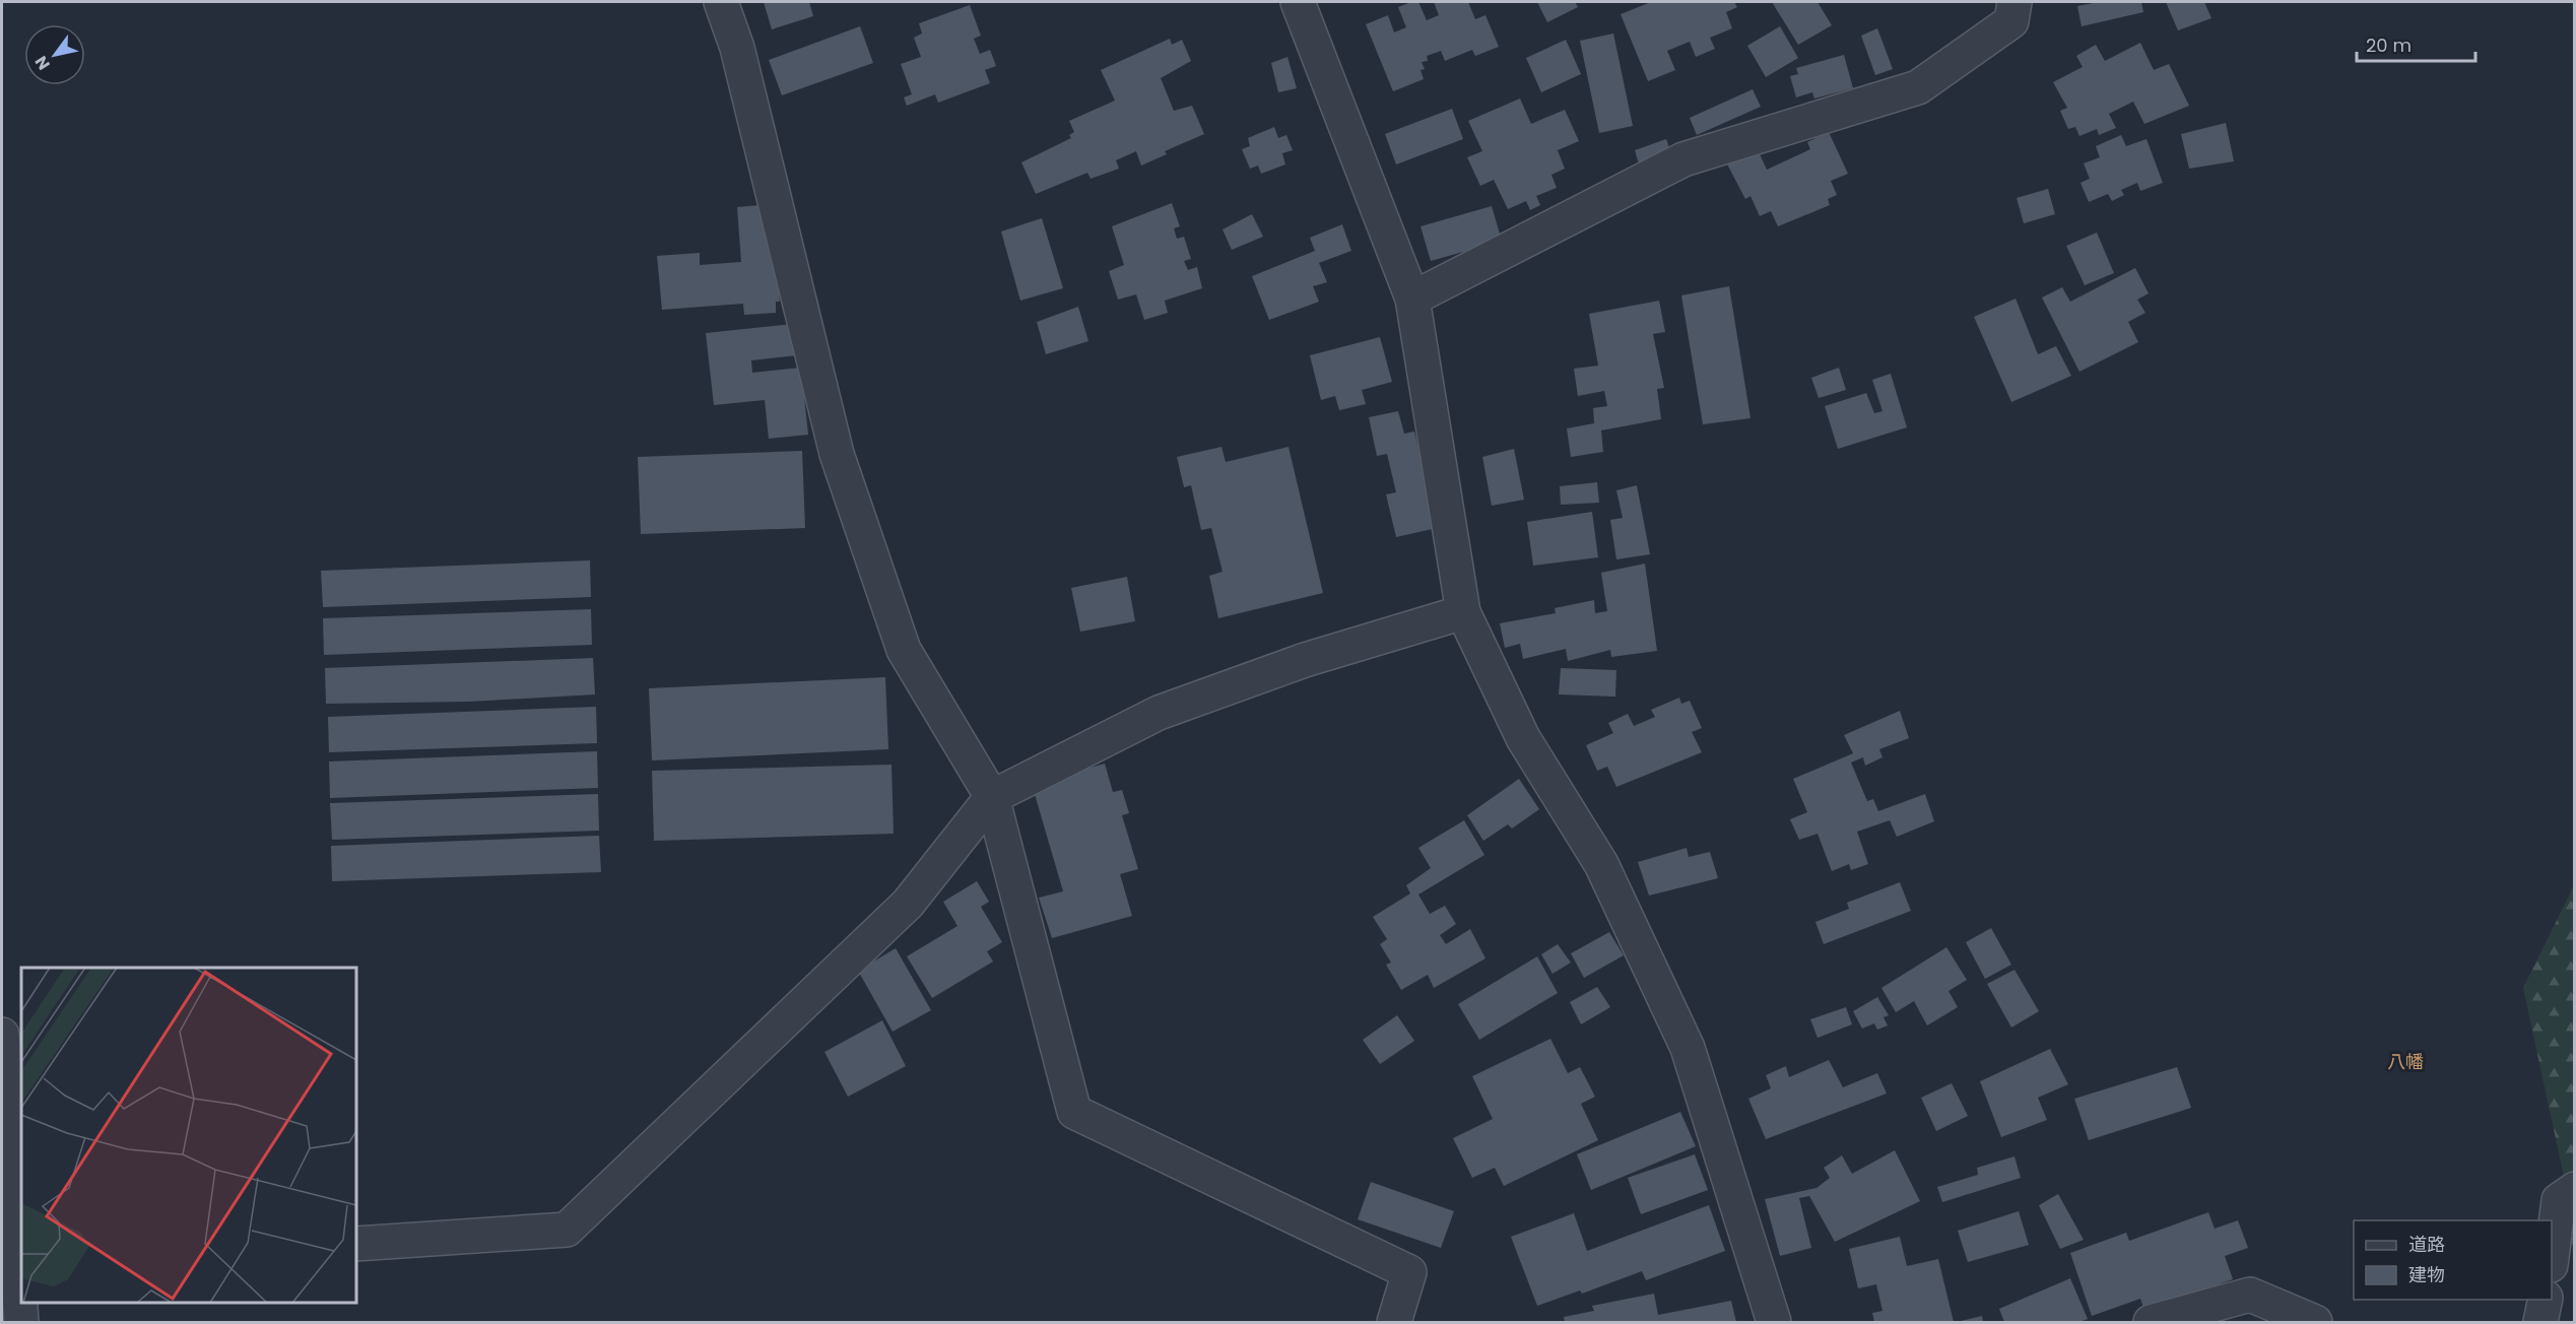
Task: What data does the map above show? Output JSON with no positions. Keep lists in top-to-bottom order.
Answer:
{
  "districts": ["八幡"],
  "legend": ["道路", "建物"],
  "scale_bar": "20 m",
  "north": "bottom left"
}
